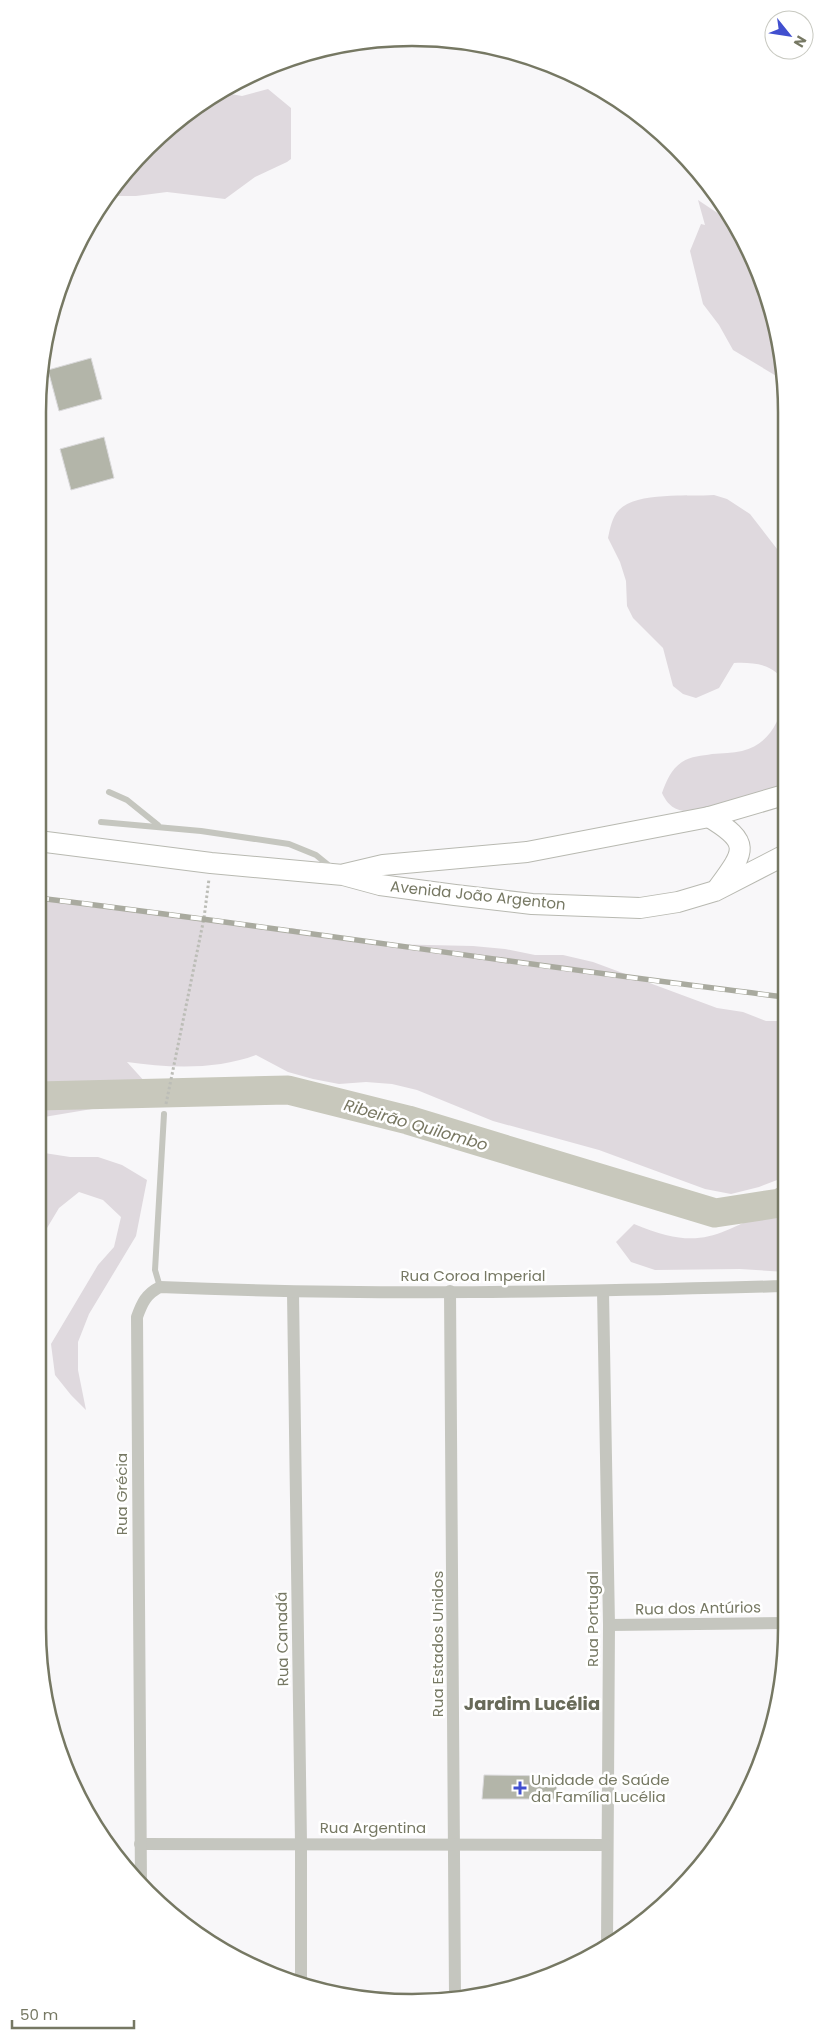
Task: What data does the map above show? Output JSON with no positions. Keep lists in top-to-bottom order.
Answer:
{
  "streets": {
    "main road": ["Avenida João Argenton"],
    "street": [
      "Rua Coroa Imperial",
      "Rua Grécia",
      "Rua dos Antúrios",
      "Rua Portugal",
      "Rua Canadá",
      "Rua Estados Unidos",
      "Rua Argentina"
    ]
  },
  "crossings": [
    ["Rua Coroa Imperial", "Rua Grécia"],
    ["Rua Coroa Imperial", "Rua Portugal"],
    ["Rua Coroa Imperial", "Rua Canadá"],
    ["Rua Coroa Imperial", "Rua Estados Unidos"],
    ["Rua Grécia", "Rua Argentina"],
    ["Rua dos Antúrios", "Rua Portugal"],
    ["Rua Portugal", "Rua Argentina"],
    ["Rua Canadá", "Rua Argentina"],
    ["Rua Estados Unidos", "Rua Argentina"]
  ],
  "districts": ["Jardim Lucélia"],
  "water": ["Ribeirão Quilombo"],
  "places": {
    "health": ["Unidade de Saúde da Família Lucélia"]
  },
  "scale_bar": "50 m",
  "north": "bottom right"
}
